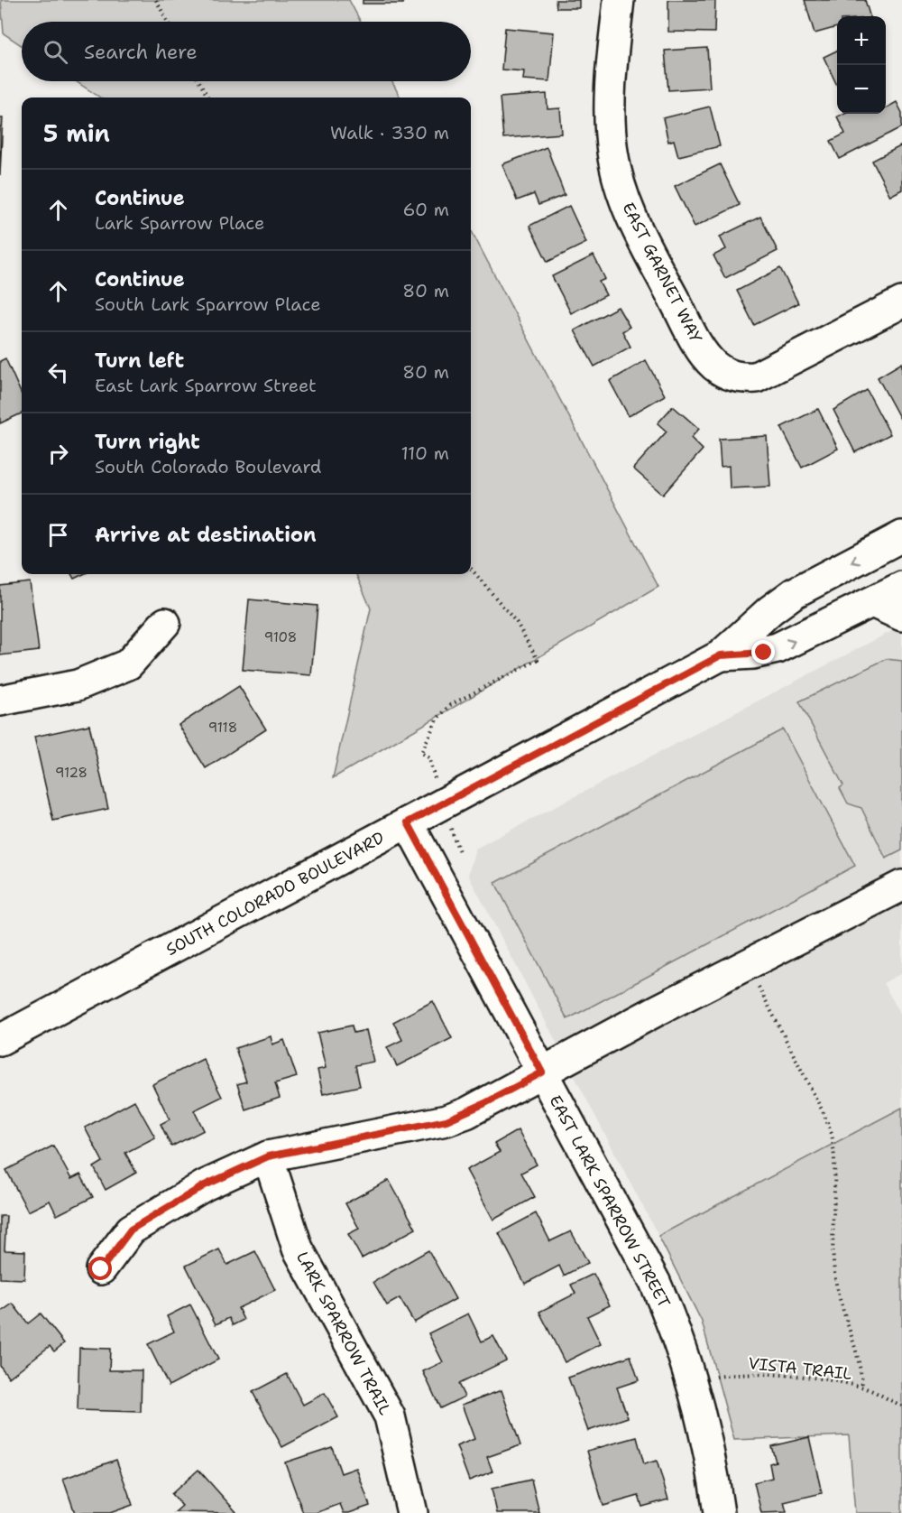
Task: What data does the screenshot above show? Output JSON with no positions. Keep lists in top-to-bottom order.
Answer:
{
  "streets": {
    "street": [
      "EAST GARNET WAY",
      "SOUTH COLORADO BOULEVARD",
      "EAST LARK SPARROW STREET",
      "LARK SPARROW TRAIL"
    ],
    "path": ["VISTA TRAIL"]
  },
  "crossings": [
    ["SOUTH COLORADO BOULEVARD", "EAST LARK SPARROW STREET"],
    ["EAST LARK SPARROW STREET", "VISTA TRAIL"]
  ],
  "house_numbers": ["9108", "9118", "9128"],
  "page": {
    "map_buttons": ["+", "−"],
    "search": "Search here",
    "heading": ["5 min", "Walk · 330 m"],
    "list": [
      ["Continue", "Lark Sparrow Place", "60 m"],
      ["Continue", "South Lark Sparrow Place", "80 m"],
      ["Turn left", "East Lark Sparrow Street", "80 m"],
      ["Turn right", "South Colorado Boulevard", "110 m"],
      "Arrive at destination"
    ]
  }
}
